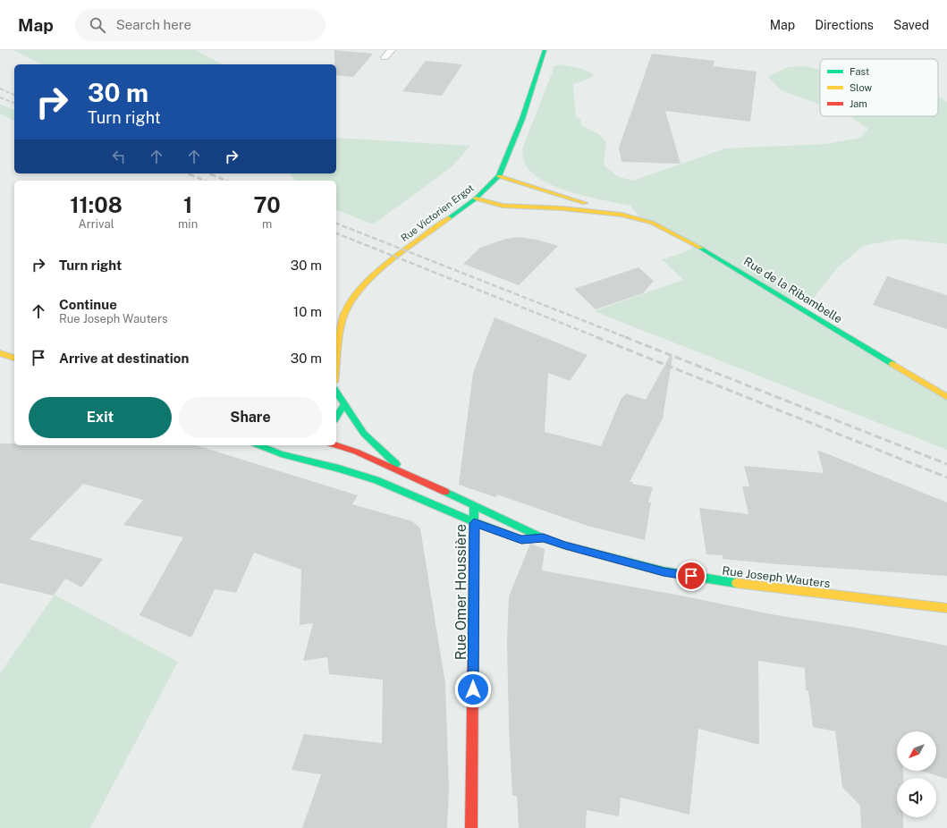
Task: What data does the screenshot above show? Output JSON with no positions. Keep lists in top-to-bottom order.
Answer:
{
  "streets": {
    "street": [
      "Rue Victorien Ergot",
      "Rue de la Ribambelle",
      "Rue Joseph Wauters",
      "Rue Omer Houssière"
    ]
  },
  "crossings": [
    ["Rue Joseph Wauters", "Rue Omer Houssière"]
  ],
  "legend": ["Fast", "Slow", "Jam"],
  "north": "bottom left",
  "page": {
    "header": "Map",
    "search": "Search here",
    "nav": ["Map", "Directions", "Saved"],
    "turn": ["30 m", "Turn right"],
    "eta": [
      "11:08",
      "Arrival",
      "1",
      "min",
      "70",
      "m"
    ],
    "list": [
      {
        "name": "Turn right",
        "value": "30 m"
      },
      {
        "name": "Continue",
        "note": "Rue Joseph Wauters",
        "value": "10 m"
      },
      {
        "name": "Arrive at destination",
        "value": "30 m"
      }
    ],
    "buttons": ["Exit", "Share"]
  }
}
